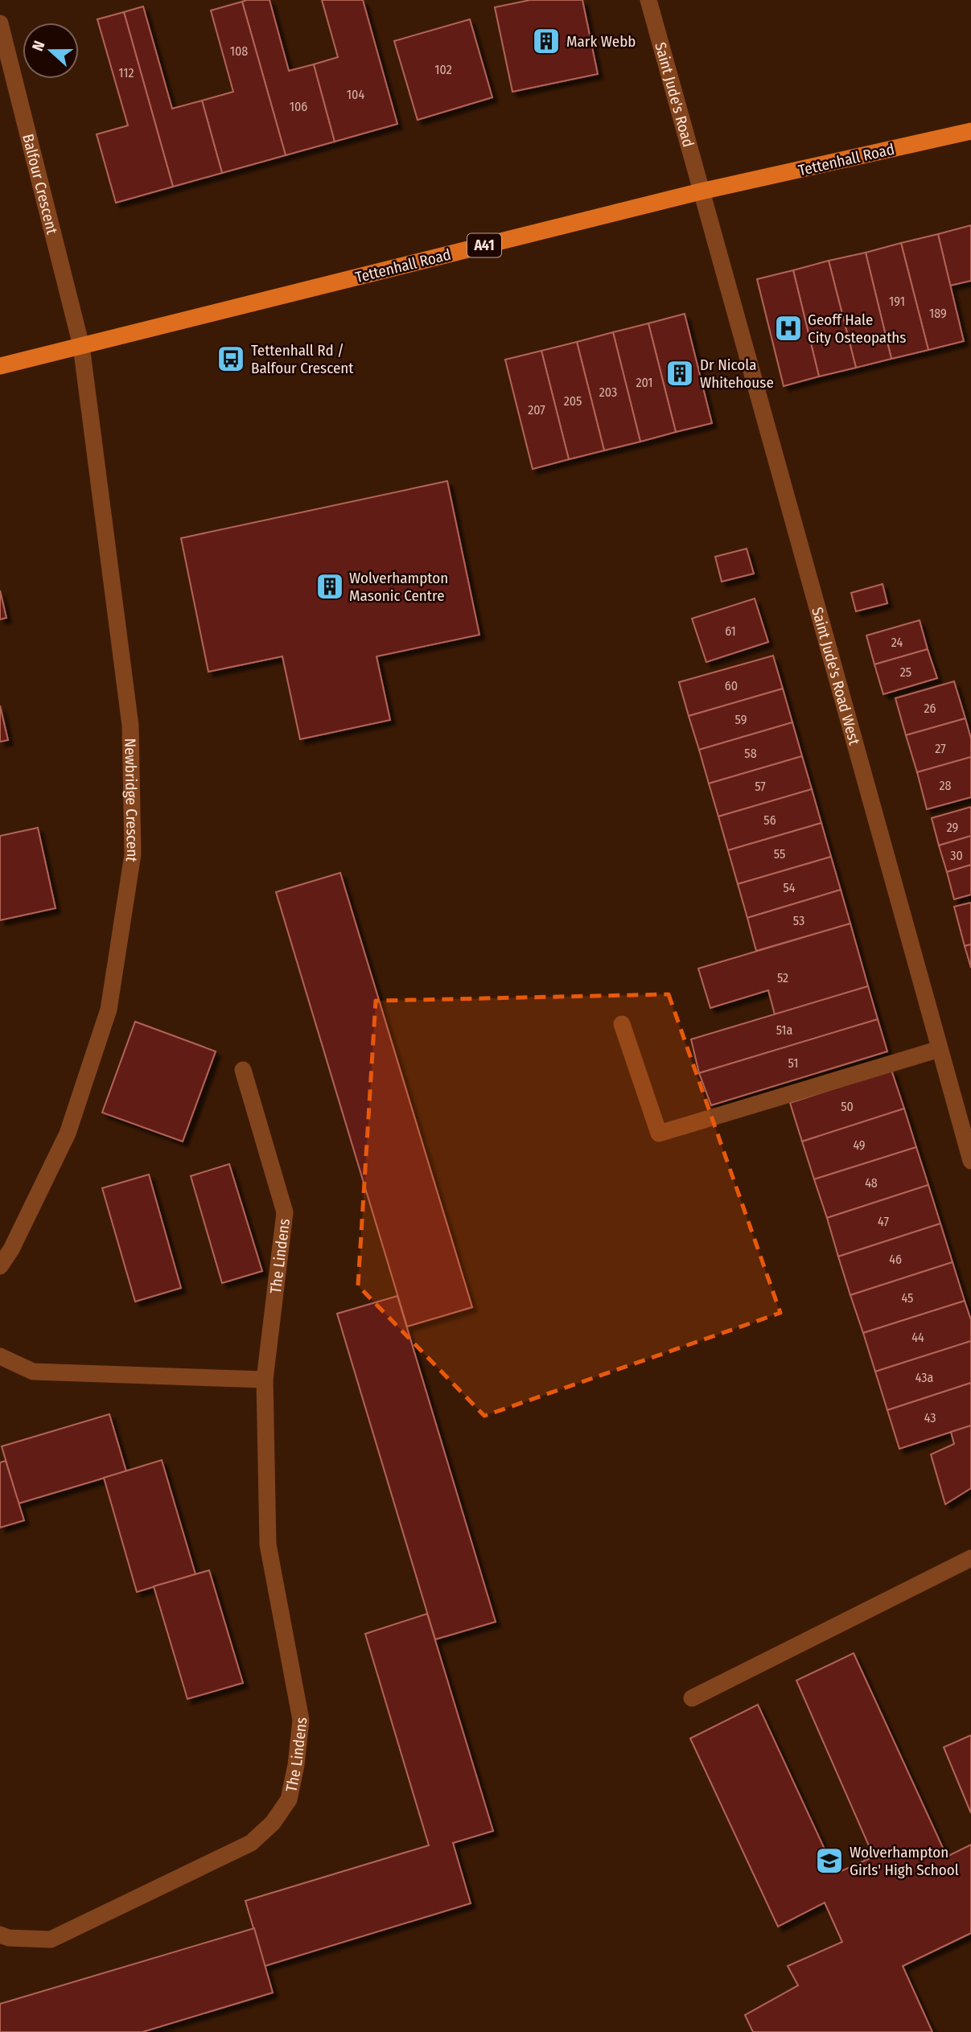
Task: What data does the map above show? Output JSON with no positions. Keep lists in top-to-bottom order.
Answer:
{
  "streets": {
    "highway": ["Tettenhall Road", "A41"],
    "street": [
      "Saint Jude's Road",
      "Balfour Crescent",
      "Saint Jude's Road West",
      "Newbridge Crescent",
      "The Lindens"
    ]
  },
  "crossings": [
    ["Saint Jude's Road", "Tettenhall Road"],
    ["Saint Jude's Road", "Saint Jude's Road West"],
    ["Tettenhall Road", "Balfour Crescent"],
    ["Tettenhall Road", "Saint Jude's Road West"],
    ["Tettenhall Road", "Newbridge Crescent"],
    ["Balfour Crescent", "Newbridge Crescent"]
  ],
  "places": {
    "building": ["Mark Webb", "Dr Nicola Whitehouse", "Wolverhampton Masonic Centre"],
    "hospital": ["Geoff Hale City Osteopaths"],
    "bus stop": ["Tettenhall Rd / Balfour Crescent"],
    "school or university": ["Wolverhampton Girls' High School"]
  },
  "house_numbers": [
    "108",
    "102",
    "112",
    "104",
    "106",
    "191",
    "189",
    "201",
    "203",
    "205",
    "207",
    "61",
    "24",
    "25",
    "60",
    "26",
    "59",
    "27",
    "58",
    "28",
    "57",
    "56",
    "29",
    "55",
    "30",
    "54",
    "53",
    "52",
    "51a",
    "51",
    "50",
    "49",
    "48",
    "47",
    "46",
    "45",
    "44",
    "43a",
    "43"
  ],
  "north": "left"
}
